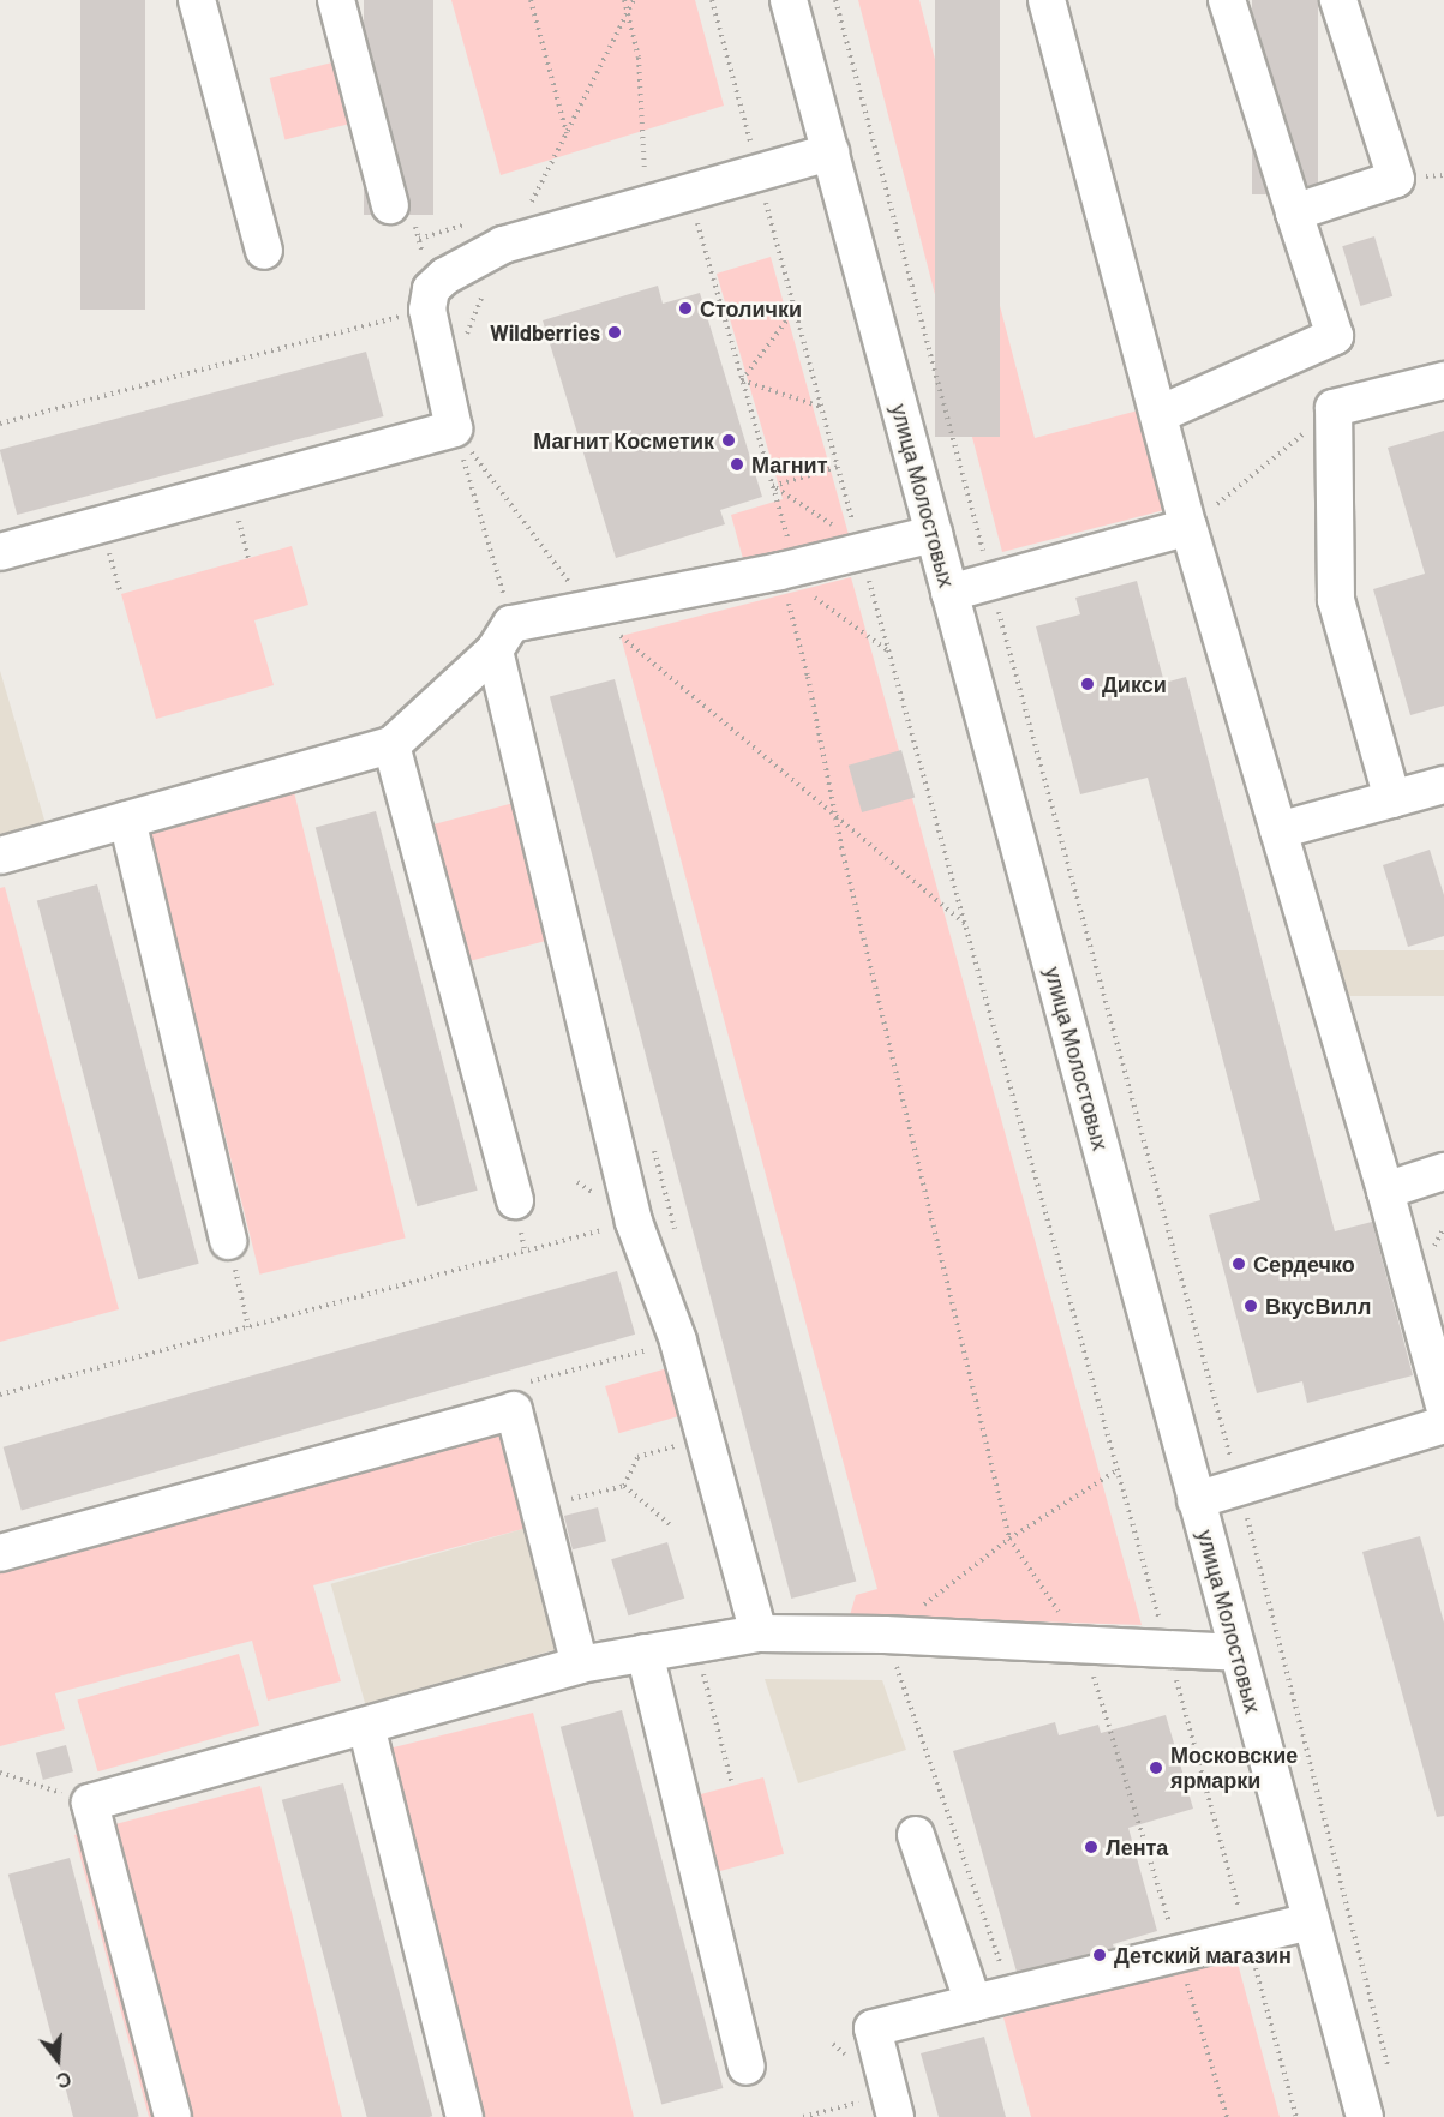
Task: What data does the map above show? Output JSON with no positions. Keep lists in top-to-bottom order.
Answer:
{
  "streets": {
    "street": ["улица Молостовых"]
  },
  "places": [
    "Столички",
    "Wildberries",
    "Магнит Косметик",
    "Магнит",
    "Дикси",
    "Сердечко",
    "ВкусВилл",
    "Московские ярмарки",
    "Лента",
    "Детский магазин"
  ],
  "north": "bottom"
}
